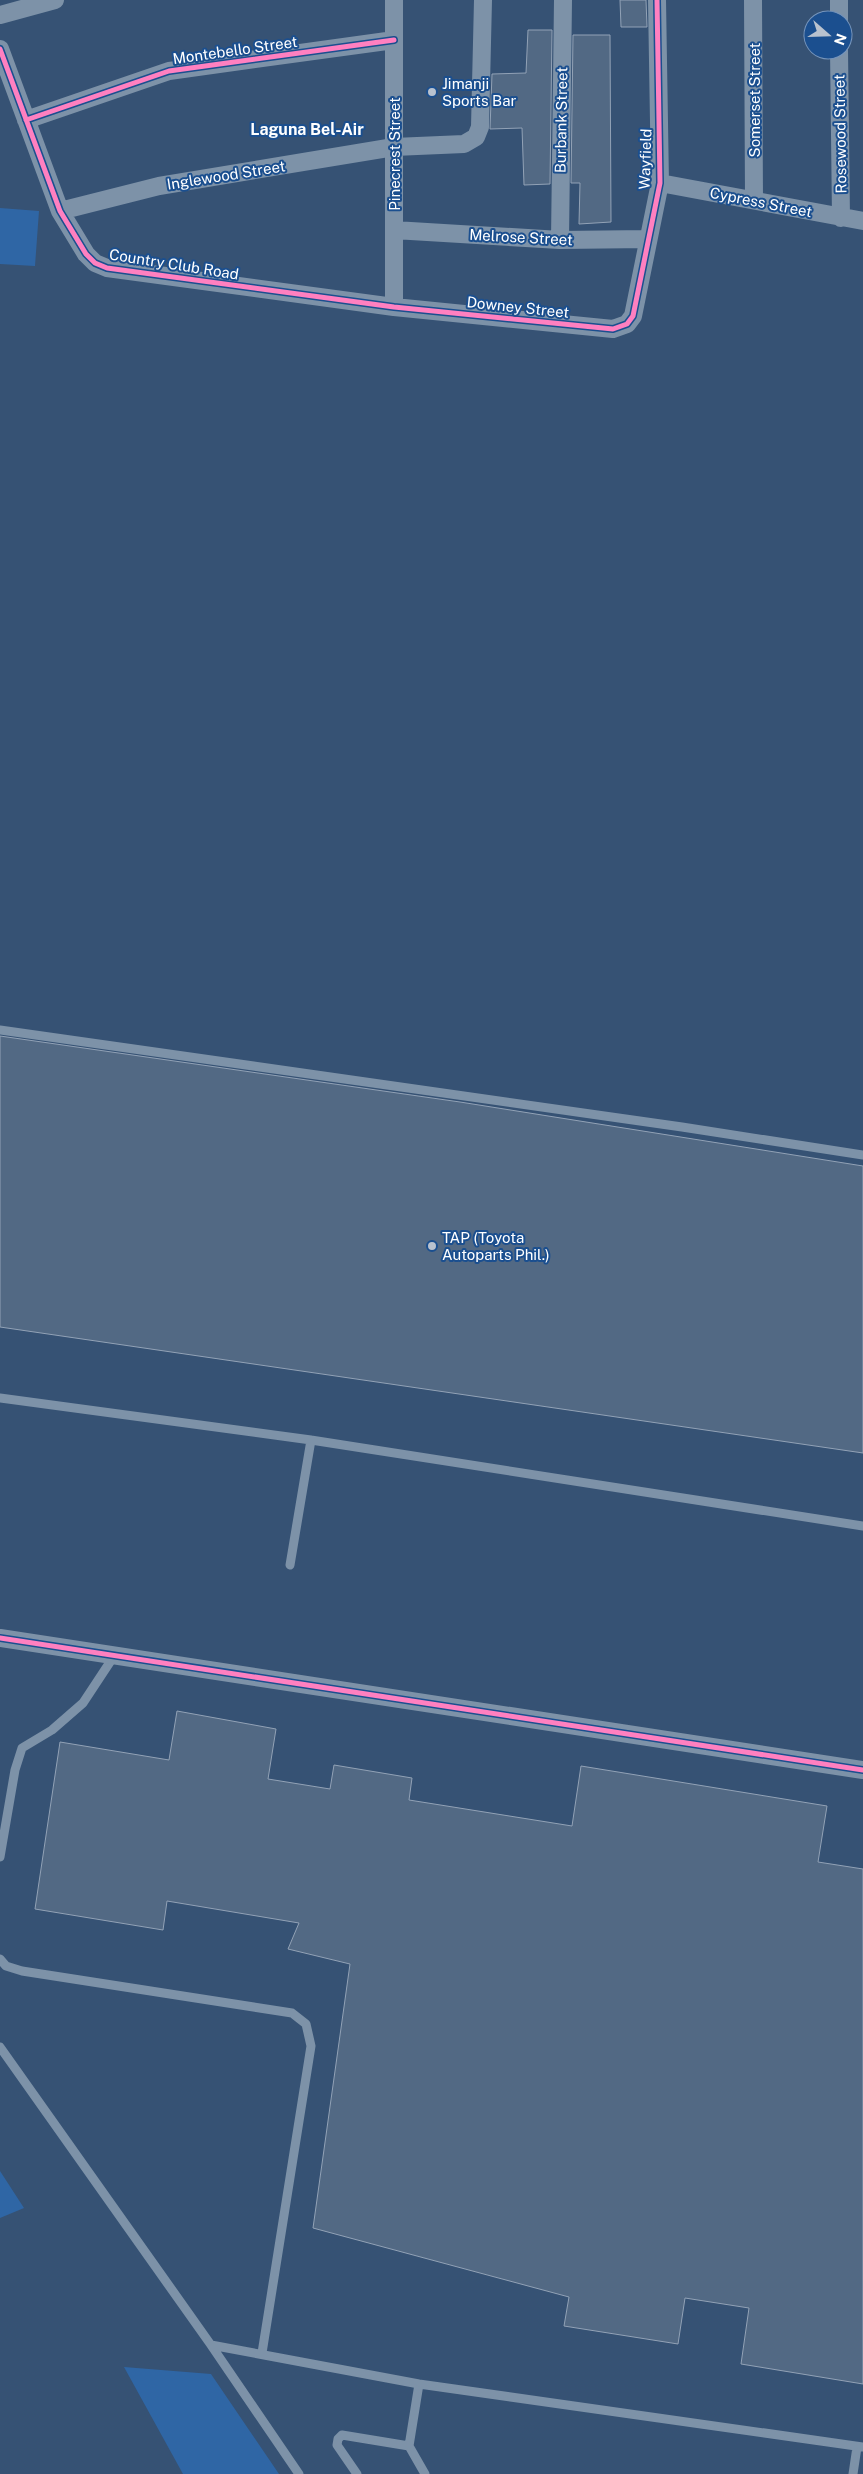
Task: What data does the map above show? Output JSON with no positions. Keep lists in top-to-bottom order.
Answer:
{
  "streets": {
    "street": [
      "Montebello Street",
      "Somerset Street",
      "Burbank Street",
      "Rosewood Street",
      "Pinecrest Street",
      "Wayfield",
      "Inglewood Street",
      "Cypress Street",
      "Melrose Street",
      "Country Club Road",
      "Downey Street"
    ]
  },
  "crossings": [
    ["Montebello Street", "Pinecrest Street"],
    ["Montebello Street", "Country Club Road"],
    ["Somerset Street", "Cypress Street"],
    ["Burbank Street", "Melrose Street"],
    ["Rosewood Street", "Cypress Street"],
    ["Pinecrest Street", "Inglewood Street"],
    ["Pinecrest Street", "Melrose Street"],
    ["Pinecrest Street", "Country Club Road"],
    ["Pinecrest Street", "Downey Street"],
    ["Wayfield", "Cypress Street"],
    ["Wayfield", "Melrose Street"],
    ["Wayfield", "Downey Street"],
    ["Inglewood Street", "Country Club Road"],
    ["Country Club Road", "Downey Street"]
  ],
  "districts": ["Laguna Bel-Air"],
  "places": ["Jimanji Sports Bar", "TAP (Toyota Autoparts Phil.)"],
  "north": "right"
}
